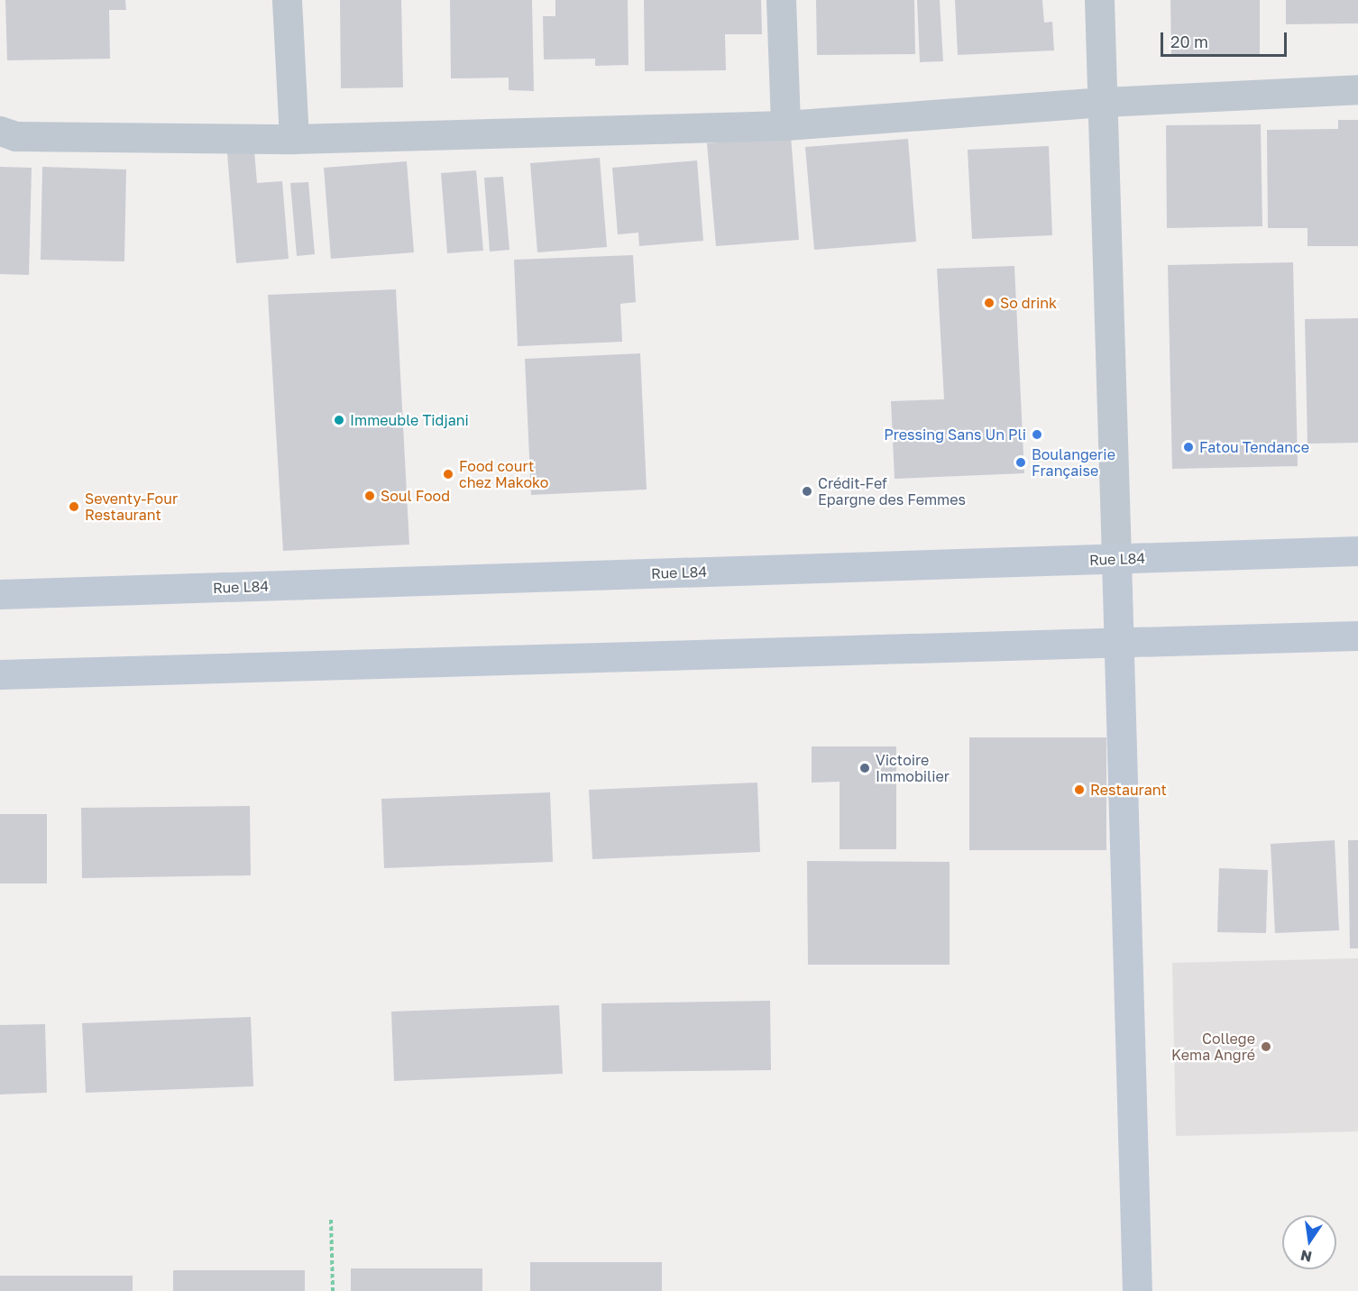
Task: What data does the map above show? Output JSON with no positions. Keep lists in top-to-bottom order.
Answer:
{
  "streets": {
    "main road": ["Rue L84"]
  },
  "places": [
    "So drink",
    "Immeuble Tidjani",
    "Pressing Sans Un Pli",
    "Fatou Tendance",
    "Boulangerie Française",
    "Food court chez Makoko",
    "Crédit-Fef Epargne des Femmes",
    "Soul Food",
    "Seventy-Four Restaurant",
    "Victoire Immobilier",
    "Restaurant",
    "College Kema Angré"
  ],
  "scale_bar": "20 m",
  "north": "bottom"
}
